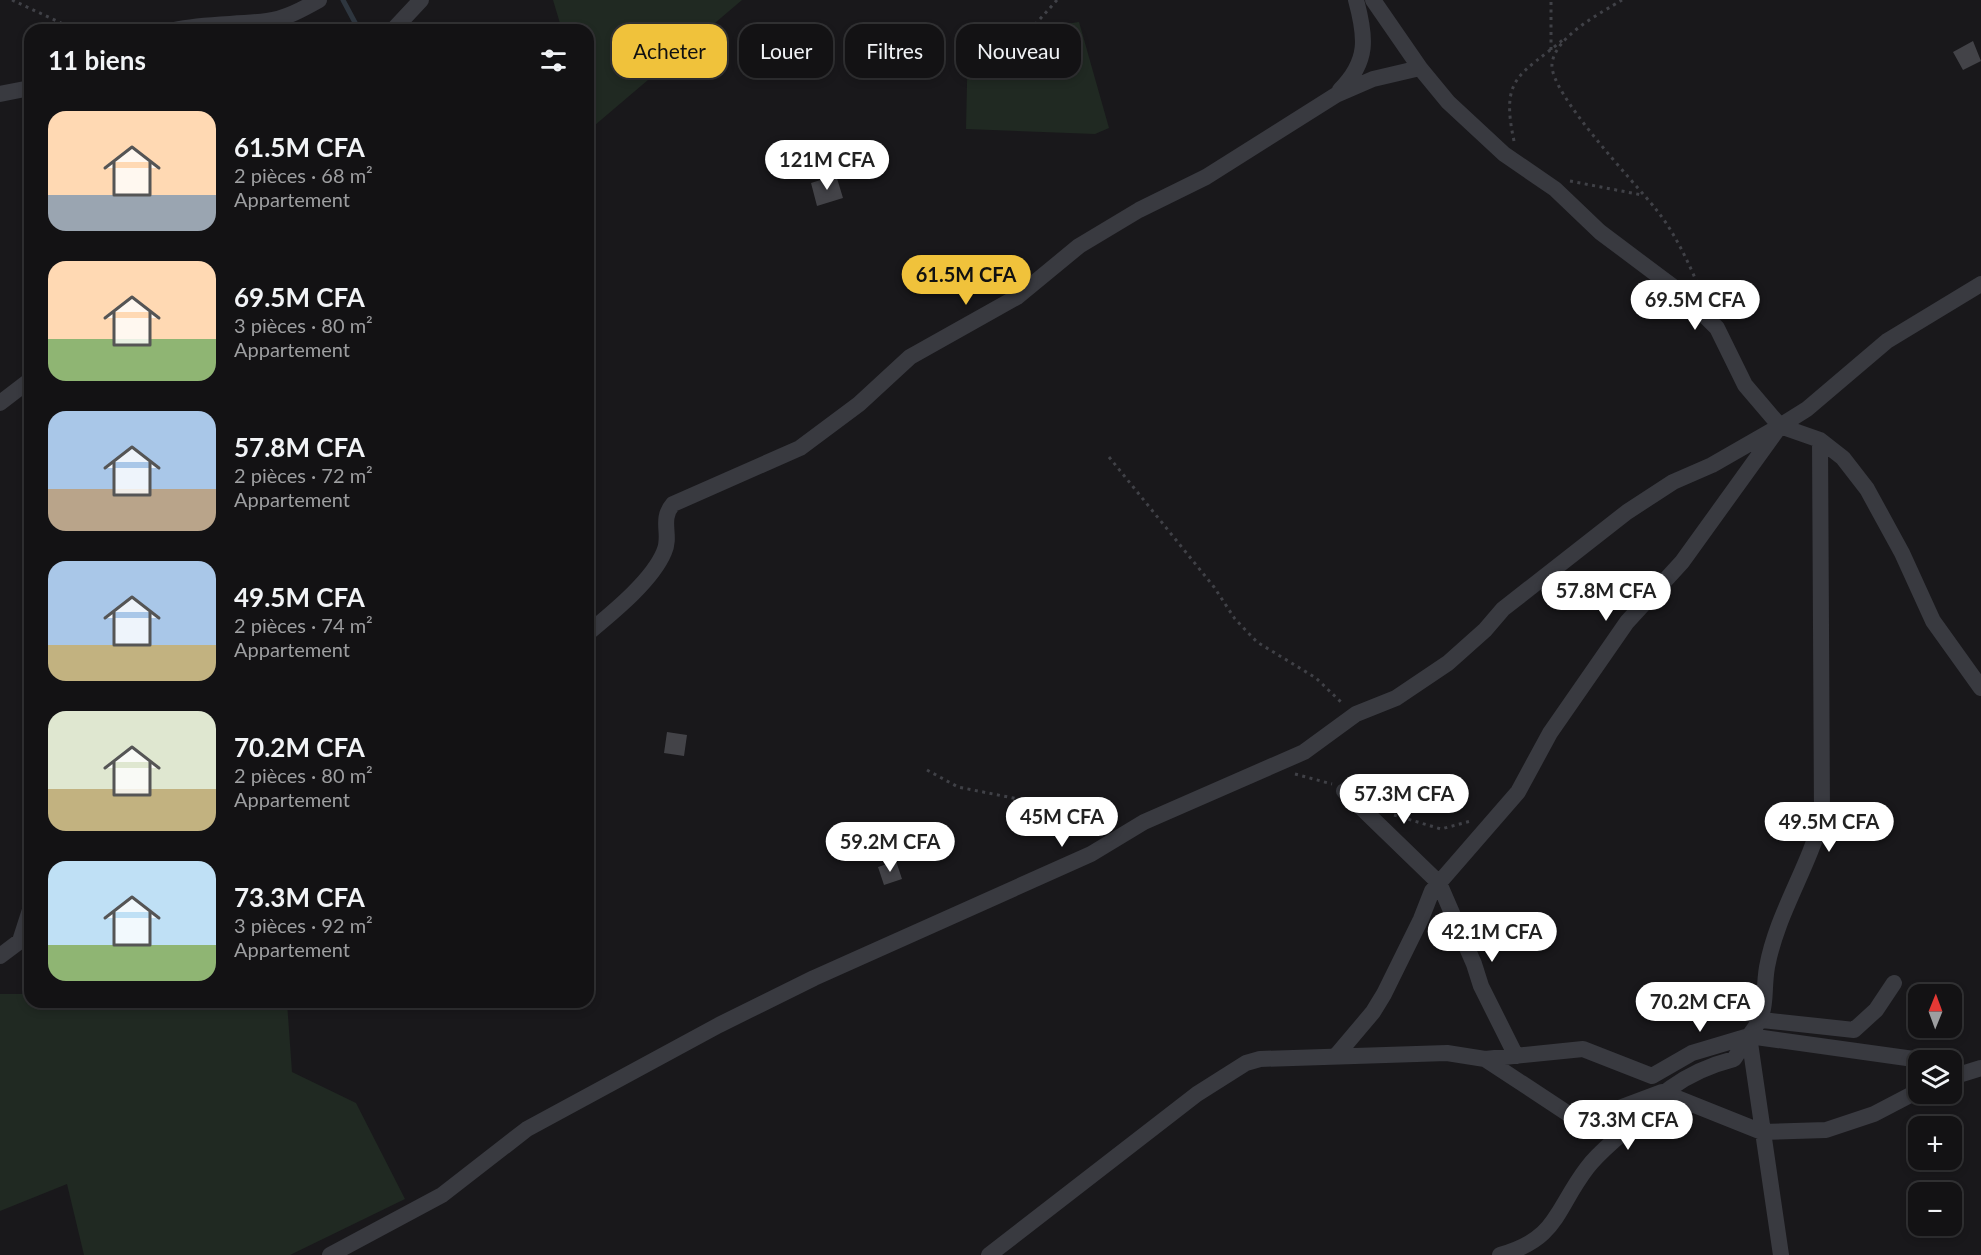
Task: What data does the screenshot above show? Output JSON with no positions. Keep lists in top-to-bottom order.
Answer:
{
  "north": "top",
  "page": {
    "chip": [
      "Acheter",
      "Louer",
      "Filtres",
      "Nouveau"
    ],
    "heading": "11 biens",
    "list": [
      {
        "name": "61.5M CFA",
        "note": "2 pièces · 68 m² · Appartement"
      },
      {
        "name": "69.5M CFA",
        "note": "3 pièces · 80 m² · Appartement"
      },
      {
        "name": "57.8M CFA",
        "note": "2 pièces · 72 m² · Appartement"
      },
      {
        "name": "49.5M CFA",
        "note": "2 pièces · 74 m² · Appartement"
      },
      {
        "name": "70.2M CFA",
        "note": "2 pièces · 80 m² · Appartement"
      },
      {
        "name": "73.3M CFA",
        "note": "3 pièces · 92 m² · Appartement"
      }
    ],
    "price": [
      "121M CFA",
      "61.5M CFA",
      "69.5M CFA",
      "57.8M CFA",
      "57.3M CFA",
      "45M CFA",
      "49.5M CFA",
      "59.2M CFA",
      "42.1M CFA",
      "70.2M CFA",
      "73.3M CFA"
    ],
    "map_buttons": ["+", "−"]
  }
}
